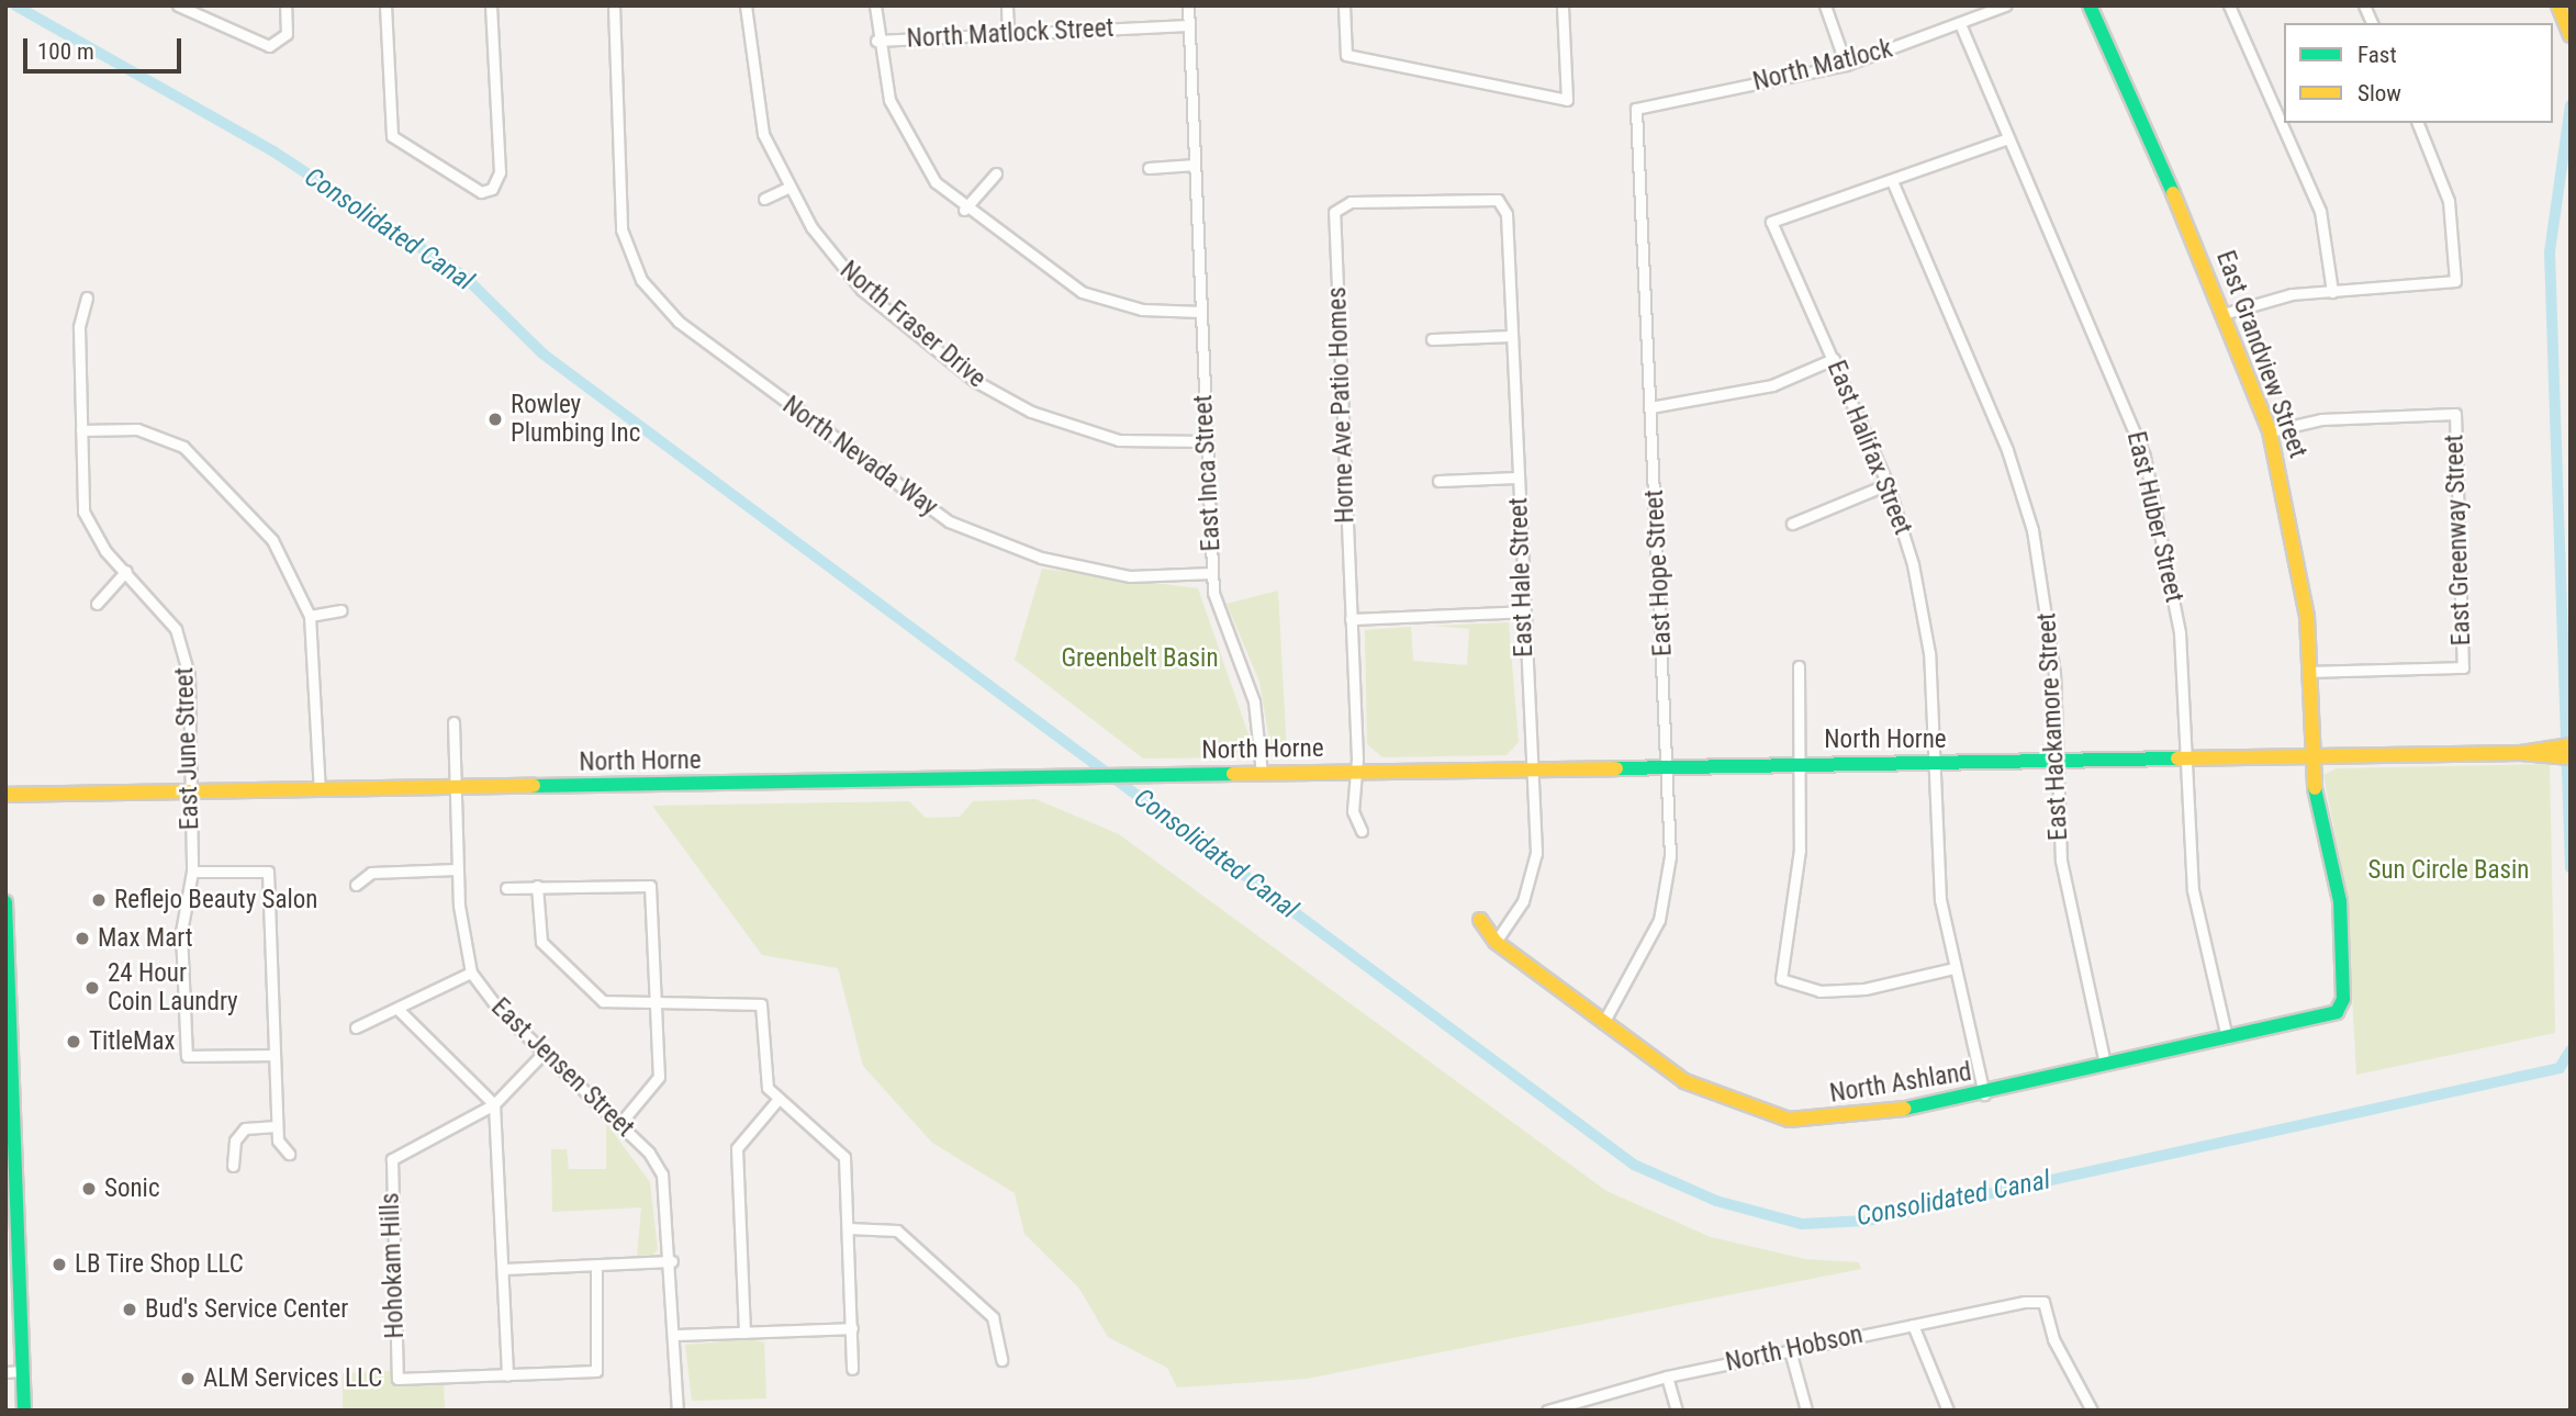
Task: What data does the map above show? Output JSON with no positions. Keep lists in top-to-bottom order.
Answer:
{
  "streets": {
    "street": [
      "North Matlock Street",
      "North Matlock",
      "North Fraser Drive",
      "East Grandview Street",
      "Horne Ave Patio Homes",
      "East Halifax Street",
      "North Nevada Way",
      "East Inca Street",
      "East Huber Street",
      "East Greenway Street",
      "East Hope Street",
      "East Hale Street",
      "East Hackamore Street",
      "North Horne",
      "East June Street",
      "East Jensen Street",
      "North Ashland",
      "Hohokam Hills",
      "North Hobson"
    ]
  },
  "crossings": [
    ["North Matlock Street", "East Inca Street"],
    ["North Matlock", "East Huber Street"],
    ["North Matlock", "East Hope Street"],
    ["North Fraser Drive", "East Inca Street"],
    ["East Grandview Street", "East Greenway Street"],
    ["East Grandview Street", "North Horne"],
    ["East Grandview Street", "North Ashland"],
    ["Horne Ave Patio Homes", "East Hale Street"],
    ["Horne Ave Patio Homes", "North Horne"],
    ["East Halifax Street", "East Hackamore Street"],
    ["East Halifax Street", "North Horne"],
    ["East Halifax Street", "North Ashland"],
    ["North Nevada Way", "East Inca Street"],
    ["East Inca Street", "North Horne"],
    ["East Huber Street", "North Horne"],
    ["East Huber Street", "North Ashland"],
    ["East Hope Street", "North Horne"],
    ["East Hope Street", "North Ashland"],
    ["East Hale Street", "North Horne"],
    ["East Hale Street", "North Ashland"],
    ["East Hackamore Street", "North Horne"],
    ["East Hackamore Street", "North Ashland"],
    ["North Horne", "East June Street"],
    ["East Jensen Street", "Hohokam Hills"]
  ],
  "water": ["Consolidated Canal"],
  "parks": ["Greenbelt Basin", "Sun Circle Basin"],
  "places": [
    "Rowley Plumbing Inc",
    "Reflejo Beauty Salon",
    "Max Mart",
    "24 Hour Coin Laundry",
    "TitleMax",
    "Sonic",
    "LB Tire Shop LLC",
    "Bud's Service Center",
    "ALM Services LLC"
  ],
  "legend": ["Fast", "Slow"],
  "scale_bar": "100 m"
}
